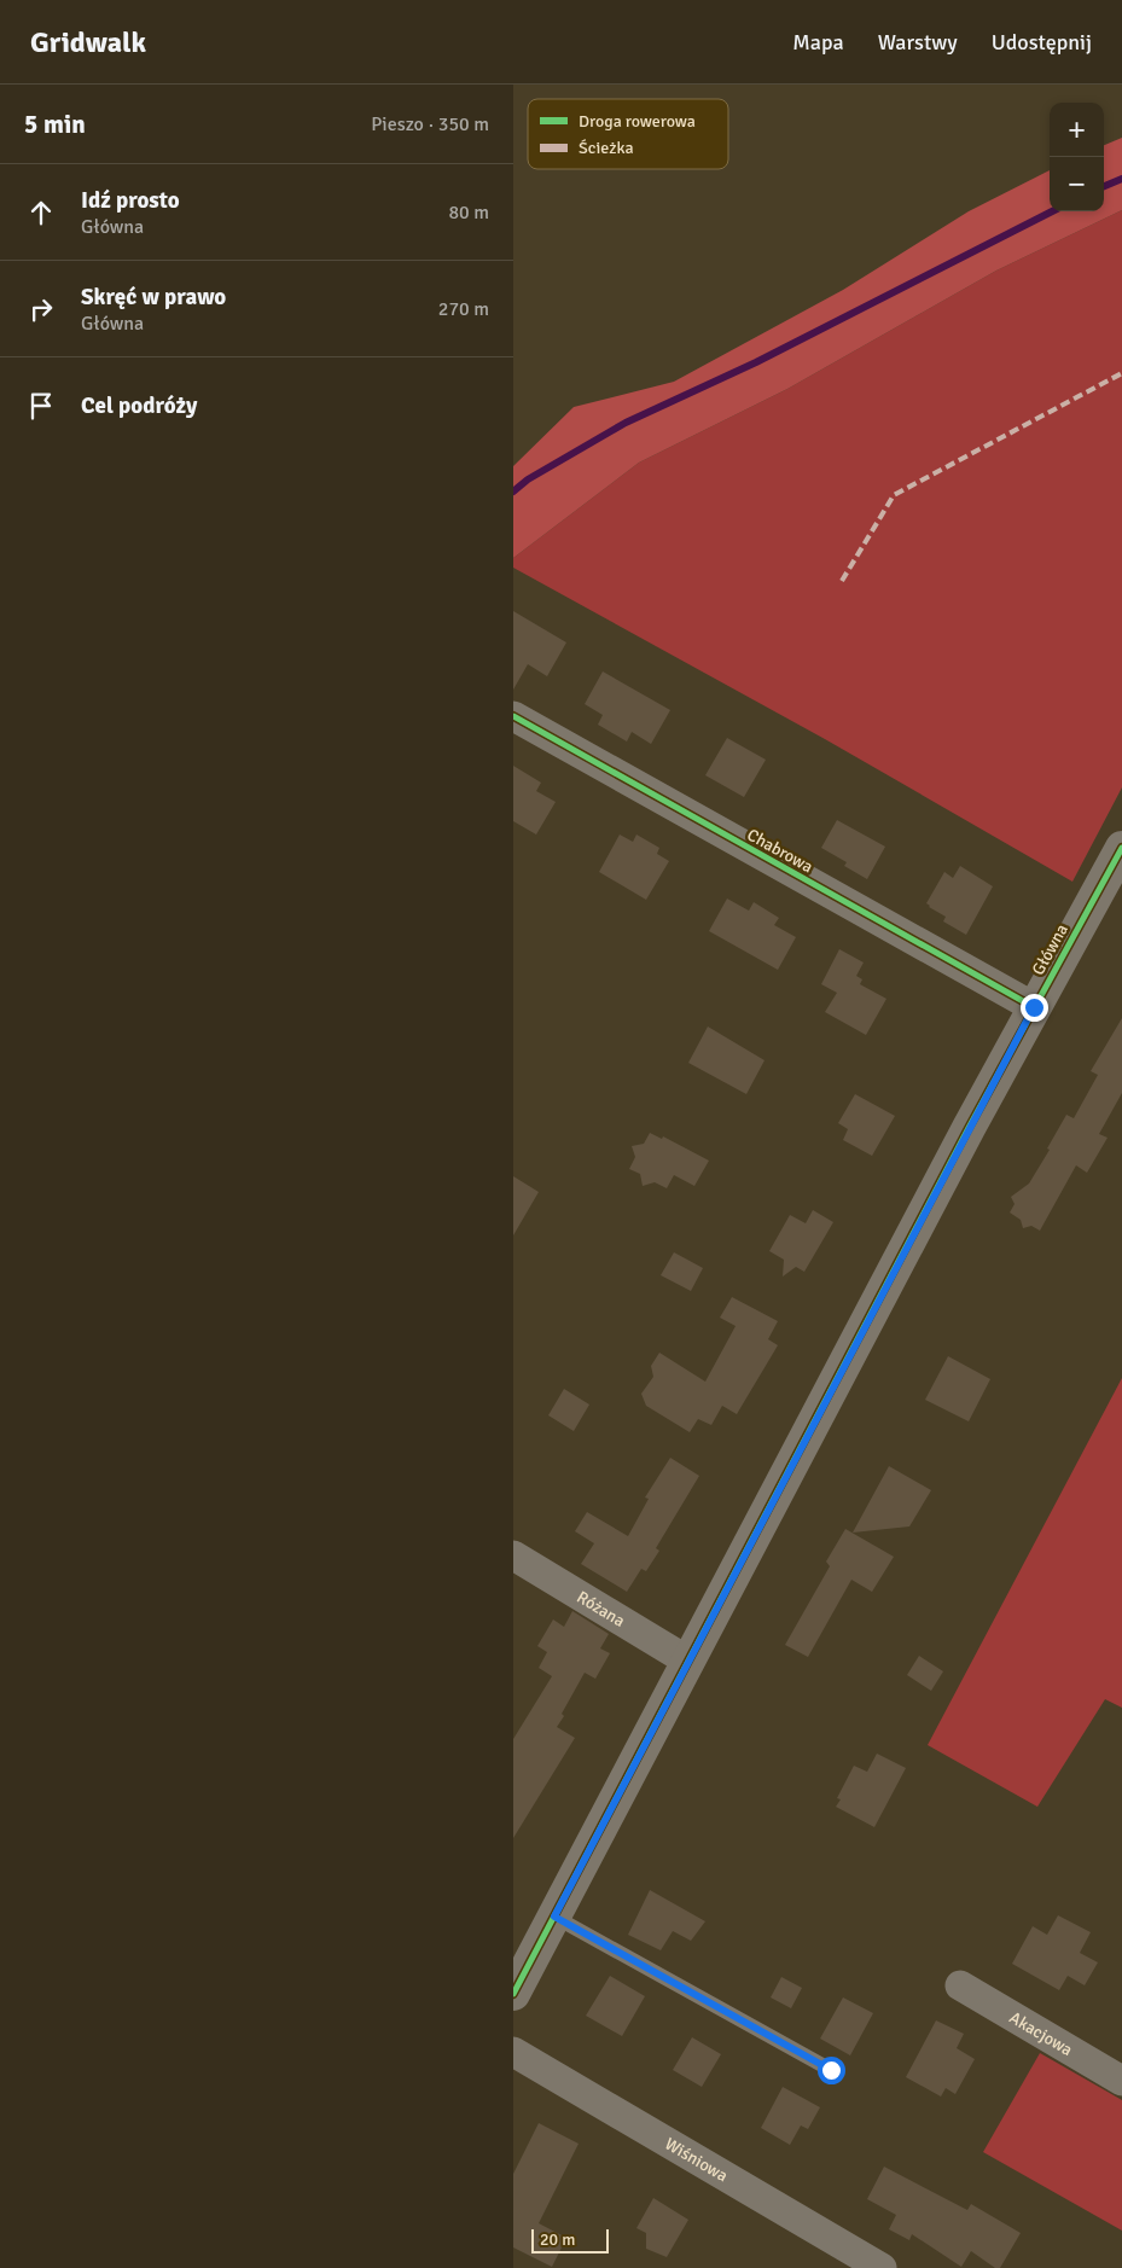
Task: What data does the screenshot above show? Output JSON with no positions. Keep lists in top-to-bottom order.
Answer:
{
  "streets": {
    "street": [
      "Chabrowa",
      "Główna",
      "Różana",
      "Akacjowa",
      "Wiśniowa"
    ]
  },
  "crossings": [
    ["Chabrowa", "Główna"],
    ["Główna", "Różana"]
  ],
  "legend": ["Droga rowerowa", "Ścieżka"],
  "scale_bar": "20 m",
  "page": {
    "header": "Gridwalk",
    "nav": ["Mapa", "Warstwy", "Udostępnij"],
    "heading": ["5 min", "Pieszo · 350 m"],
    "map_buttons": ["+", "−"],
    "list": [
      ["Idź prosto", "Główna", "80 m"],
      ["Skręć w prawo", "Główna", "270 m"],
      "Cel podróży"
    ],
    "scale": "20 m"
  }
}
